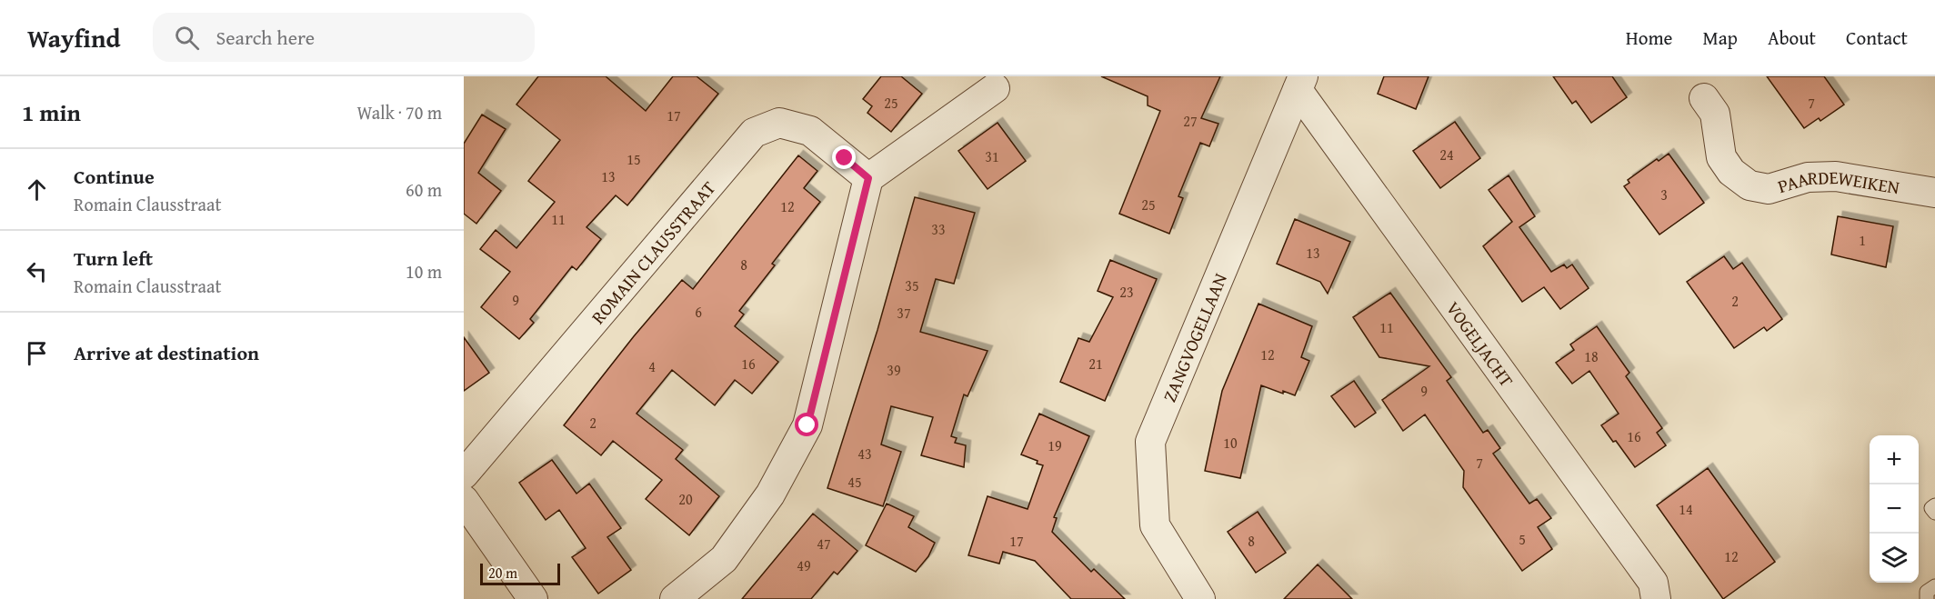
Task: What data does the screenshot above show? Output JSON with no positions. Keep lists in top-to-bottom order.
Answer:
{
  "streets": {
    "street": [
      "PAARDEWEIKEN",
      "ROMAIN CLAUSSTRAAT",
      "ZANGVOGELLAAN",
      "VOGELJACHT"
    ]
  },
  "crossings": [
    ["ZANGVOGELLAAN", "VOGELJACHT"]
  ],
  "house_numbers": [
    "25",
    "7",
    "17",
    "27",
    "24",
    "31",
    "15",
    "13",
    "3",
    "25",
    "12",
    "11",
    "33",
    "1",
    "13",
    "8",
    "35",
    "23",
    "9",
    "2",
    "6",
    "37",
    "11",
    "12",
    "18",
    "16",
    "21",
    "4",
    "39",
    "9",
    "2",
    "16",
    "10",
    "19",
    "43",
    "7",
    "45",
    "20",
    "14",
    "5",
    "17",
    "8",
    "47",
    "12",
    "49"
  ],
  "scale_bar": "20 m",
  "page": {
    "header": "Wayfind",
    "search": "Search here",
    "nav": [
      "Home",
      "Map",
      "About",
      "Contact"
    ],
    "heading": ["1 min", "Walk · 70 m"],
    "list": [
      ["Continue", "Romain Clausstraat", "60 m"],
      ["Turn left", "Romain Clausstraat", "10 m"],
      "Arrive at destination"
    ],
    "map_buttons": ["+", "−"],
    "scale": "20 m"
  }
}
